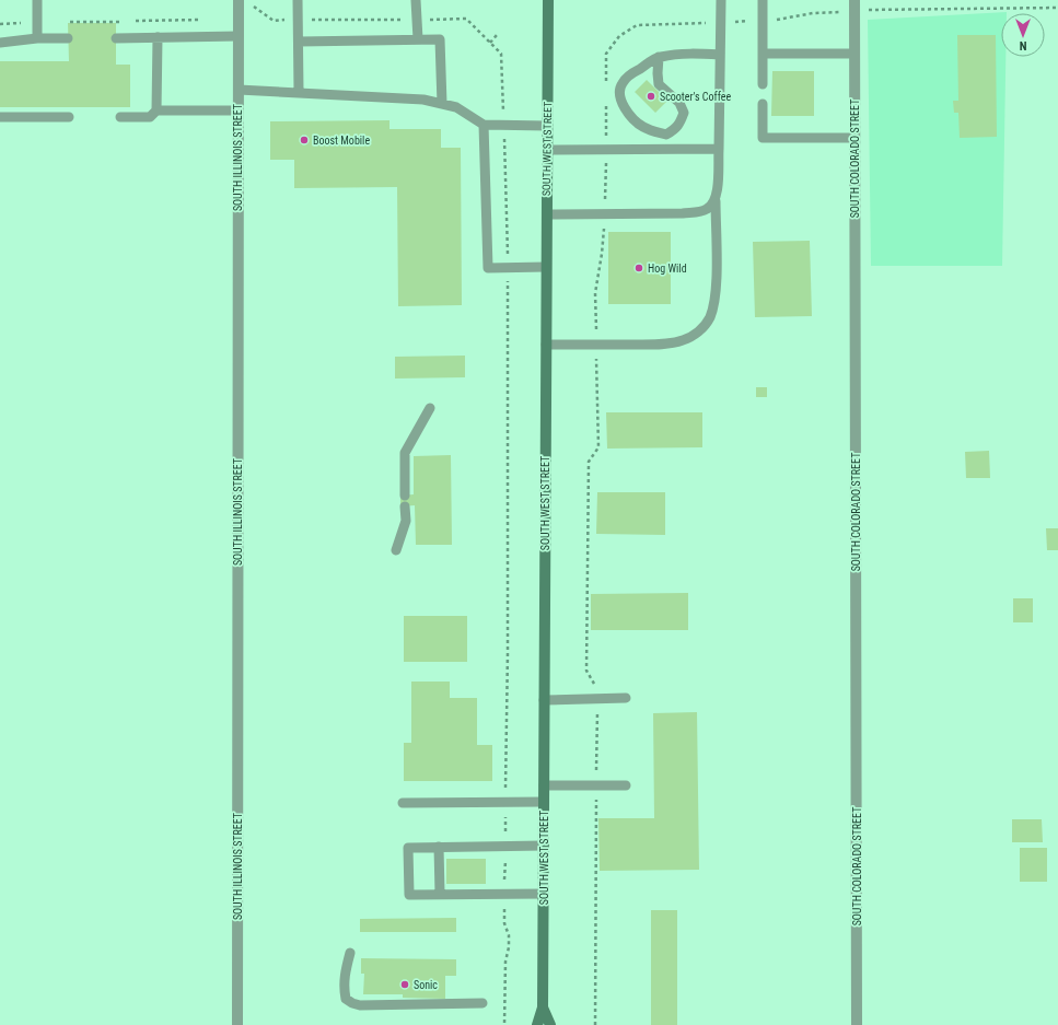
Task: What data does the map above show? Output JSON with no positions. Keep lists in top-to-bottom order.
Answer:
{
  "streets": {
    "main road": ["SOUTH WEST STREET"],
    "street": ["SOUTH ILLINOIS STREET", "SOUTH COLORADO STREET"]
  },
  "places": [
    "Scooter's Coffee",
    "Boost Mobile",
    "Hog Wild",
    "Sonic"
  ],
  "north": "bottom"
}
